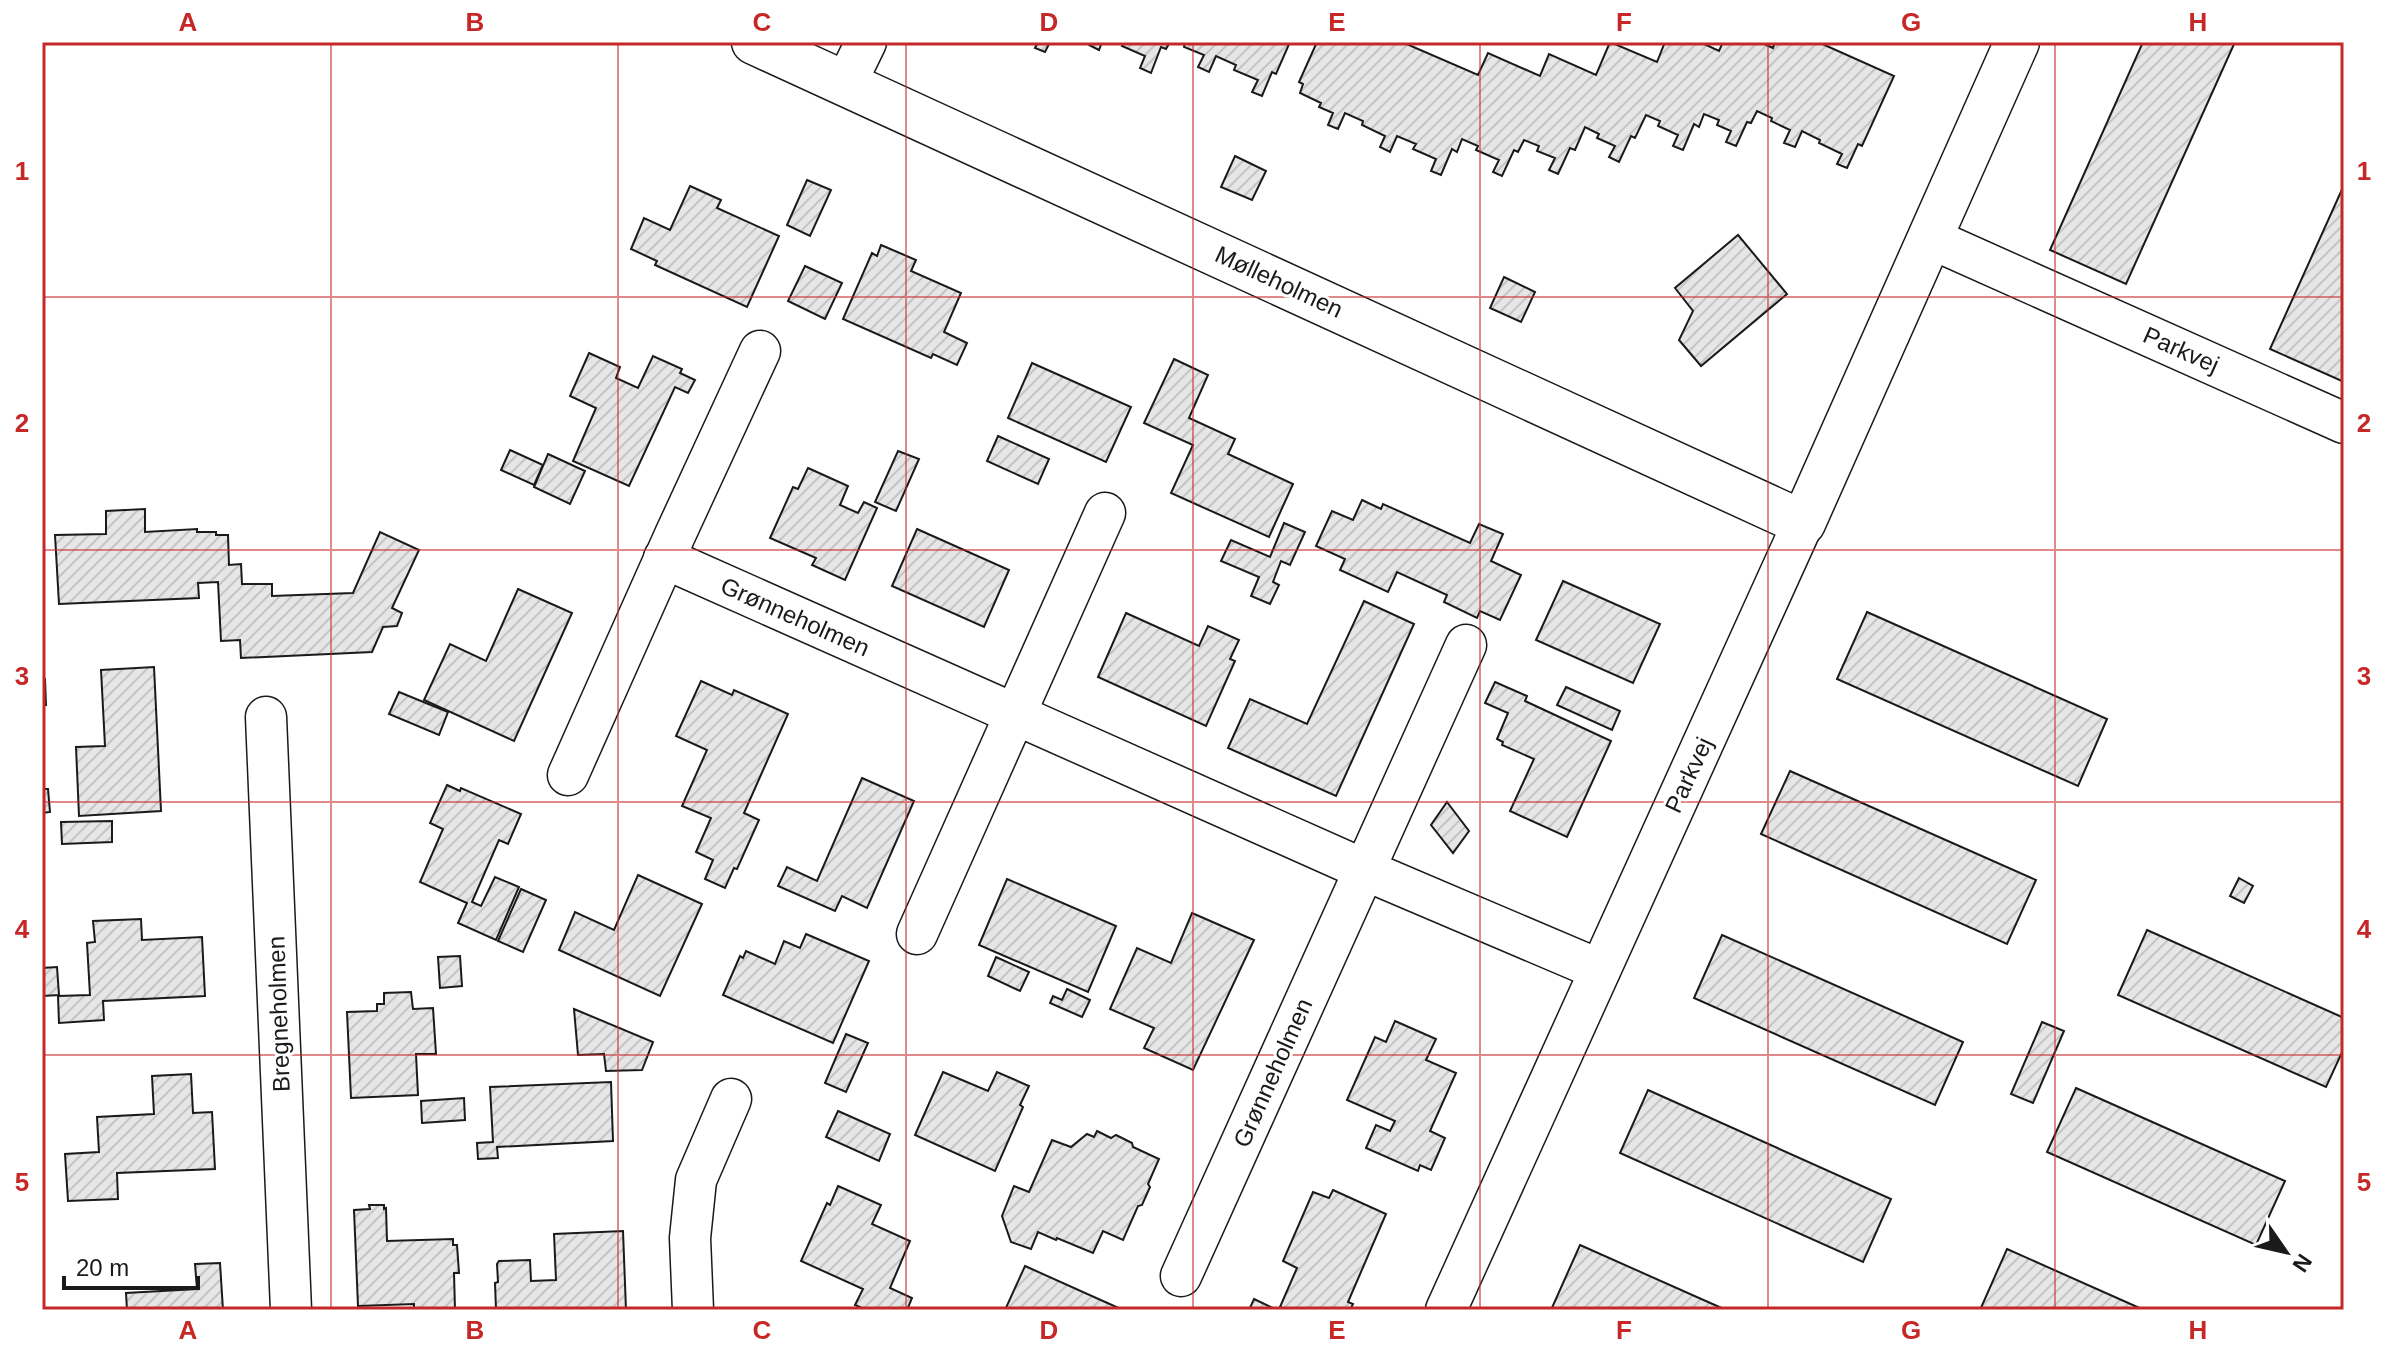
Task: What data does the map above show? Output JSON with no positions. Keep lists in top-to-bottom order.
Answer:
{
  "streets": {
    "street": [
      "Mølleholmen",
      "Parkvej",
      "Grønneholmen",
      "Bregneholmen"
    ]
  },
  "crossings": [
    ["Mølleholmen", "Parkvej"],
    ["Parkvej", "Grønneholmen"]
  ],
  "scale_bar": "20 m",
  "north": "bottom right",
  "grid": {
    "columns": [
      "A",
      "B",
      "C",
      "D",
      "E",
      "F",
      "G",
      "H"
    ],
    "rows": [
      "1",
      "2",
      "3",
      "4",
      "5"
    ]
  }
}
